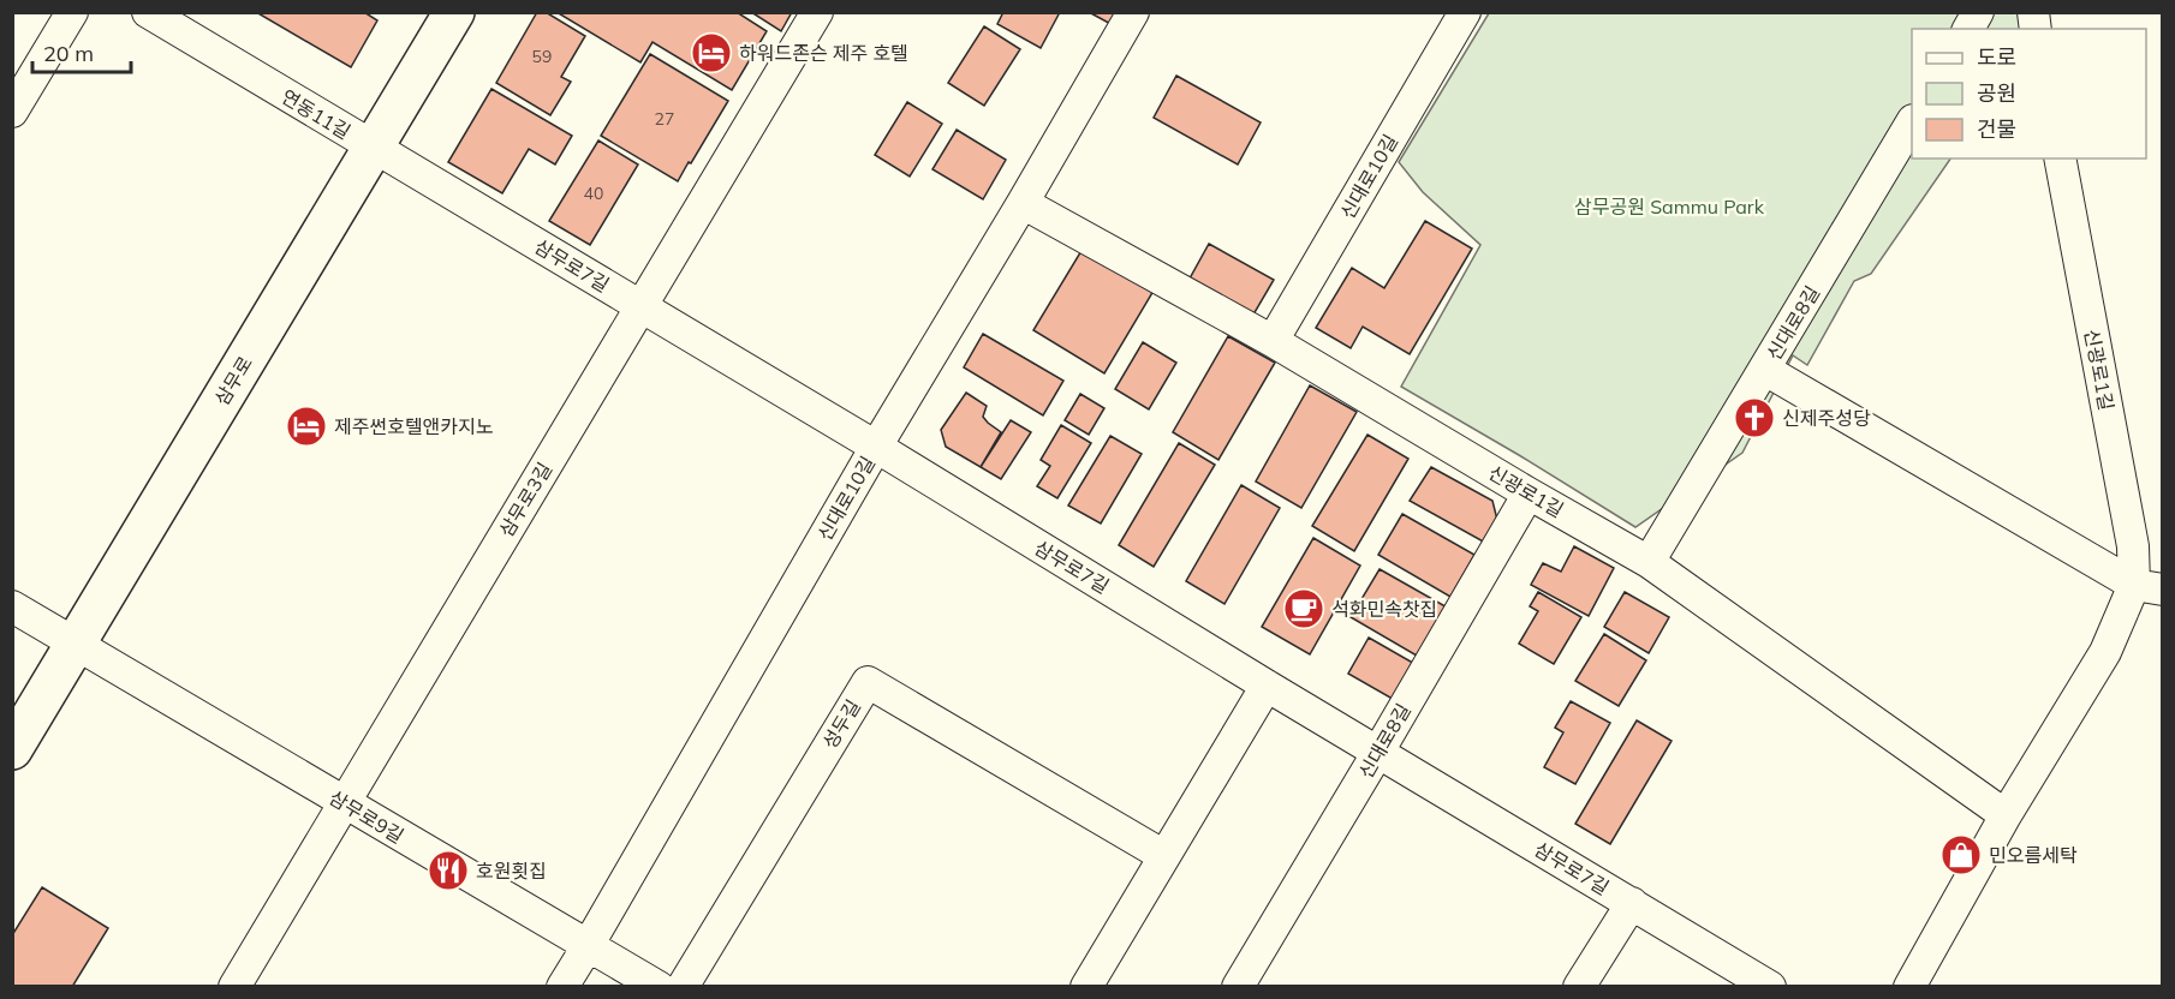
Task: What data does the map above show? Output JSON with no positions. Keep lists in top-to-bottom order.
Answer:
{
  "streets": {
    "main road": ["삼무로"],
    "street": [
      "연동11길",
      "신대로10길",
      "삼무로7길",
      "신대로8길",
      "신광로1길",
      "삼무로3길",
      "성두길",
      "삼무로9길"
    ]
  },
  "crossings": [
    ["연동11길", "삼무로7길"],
    ["연동11길", "삼무로"],
    ["신대로10길", "삼무로7길"],
    ["신대로10길", "신광로1길"],
    ["신대로10길", "삼무로9길"],
    ["삼무로7길", "신대로8길"],
    ["삼무로7길", "삼무로"],
    ["삼무로7길", "삼무로3길"],
    ["신대로8길", "신광로1길"],
    ["삼무로", "삼무로9길"],
    ["삼무로3길", "삼무로9길"]
  ],
  "parks": ["삼무공원 Sammu Park"],
  "places": {
    "hotel": ["하워드존슨 제주 호텔", "제주썬호텔앤카지노"],
    "church": ["신제주성당"],
    "cafe": ["석화민속찻집"],
    "shop": ["민오름세탁"],
    "restaurant": ["호원횟집"]
  },
  "house_numbers": ["59", "27", "40"],
  "legend": ["도로", "공원", "건물"],
  "scale_bar": "20 m"
}
